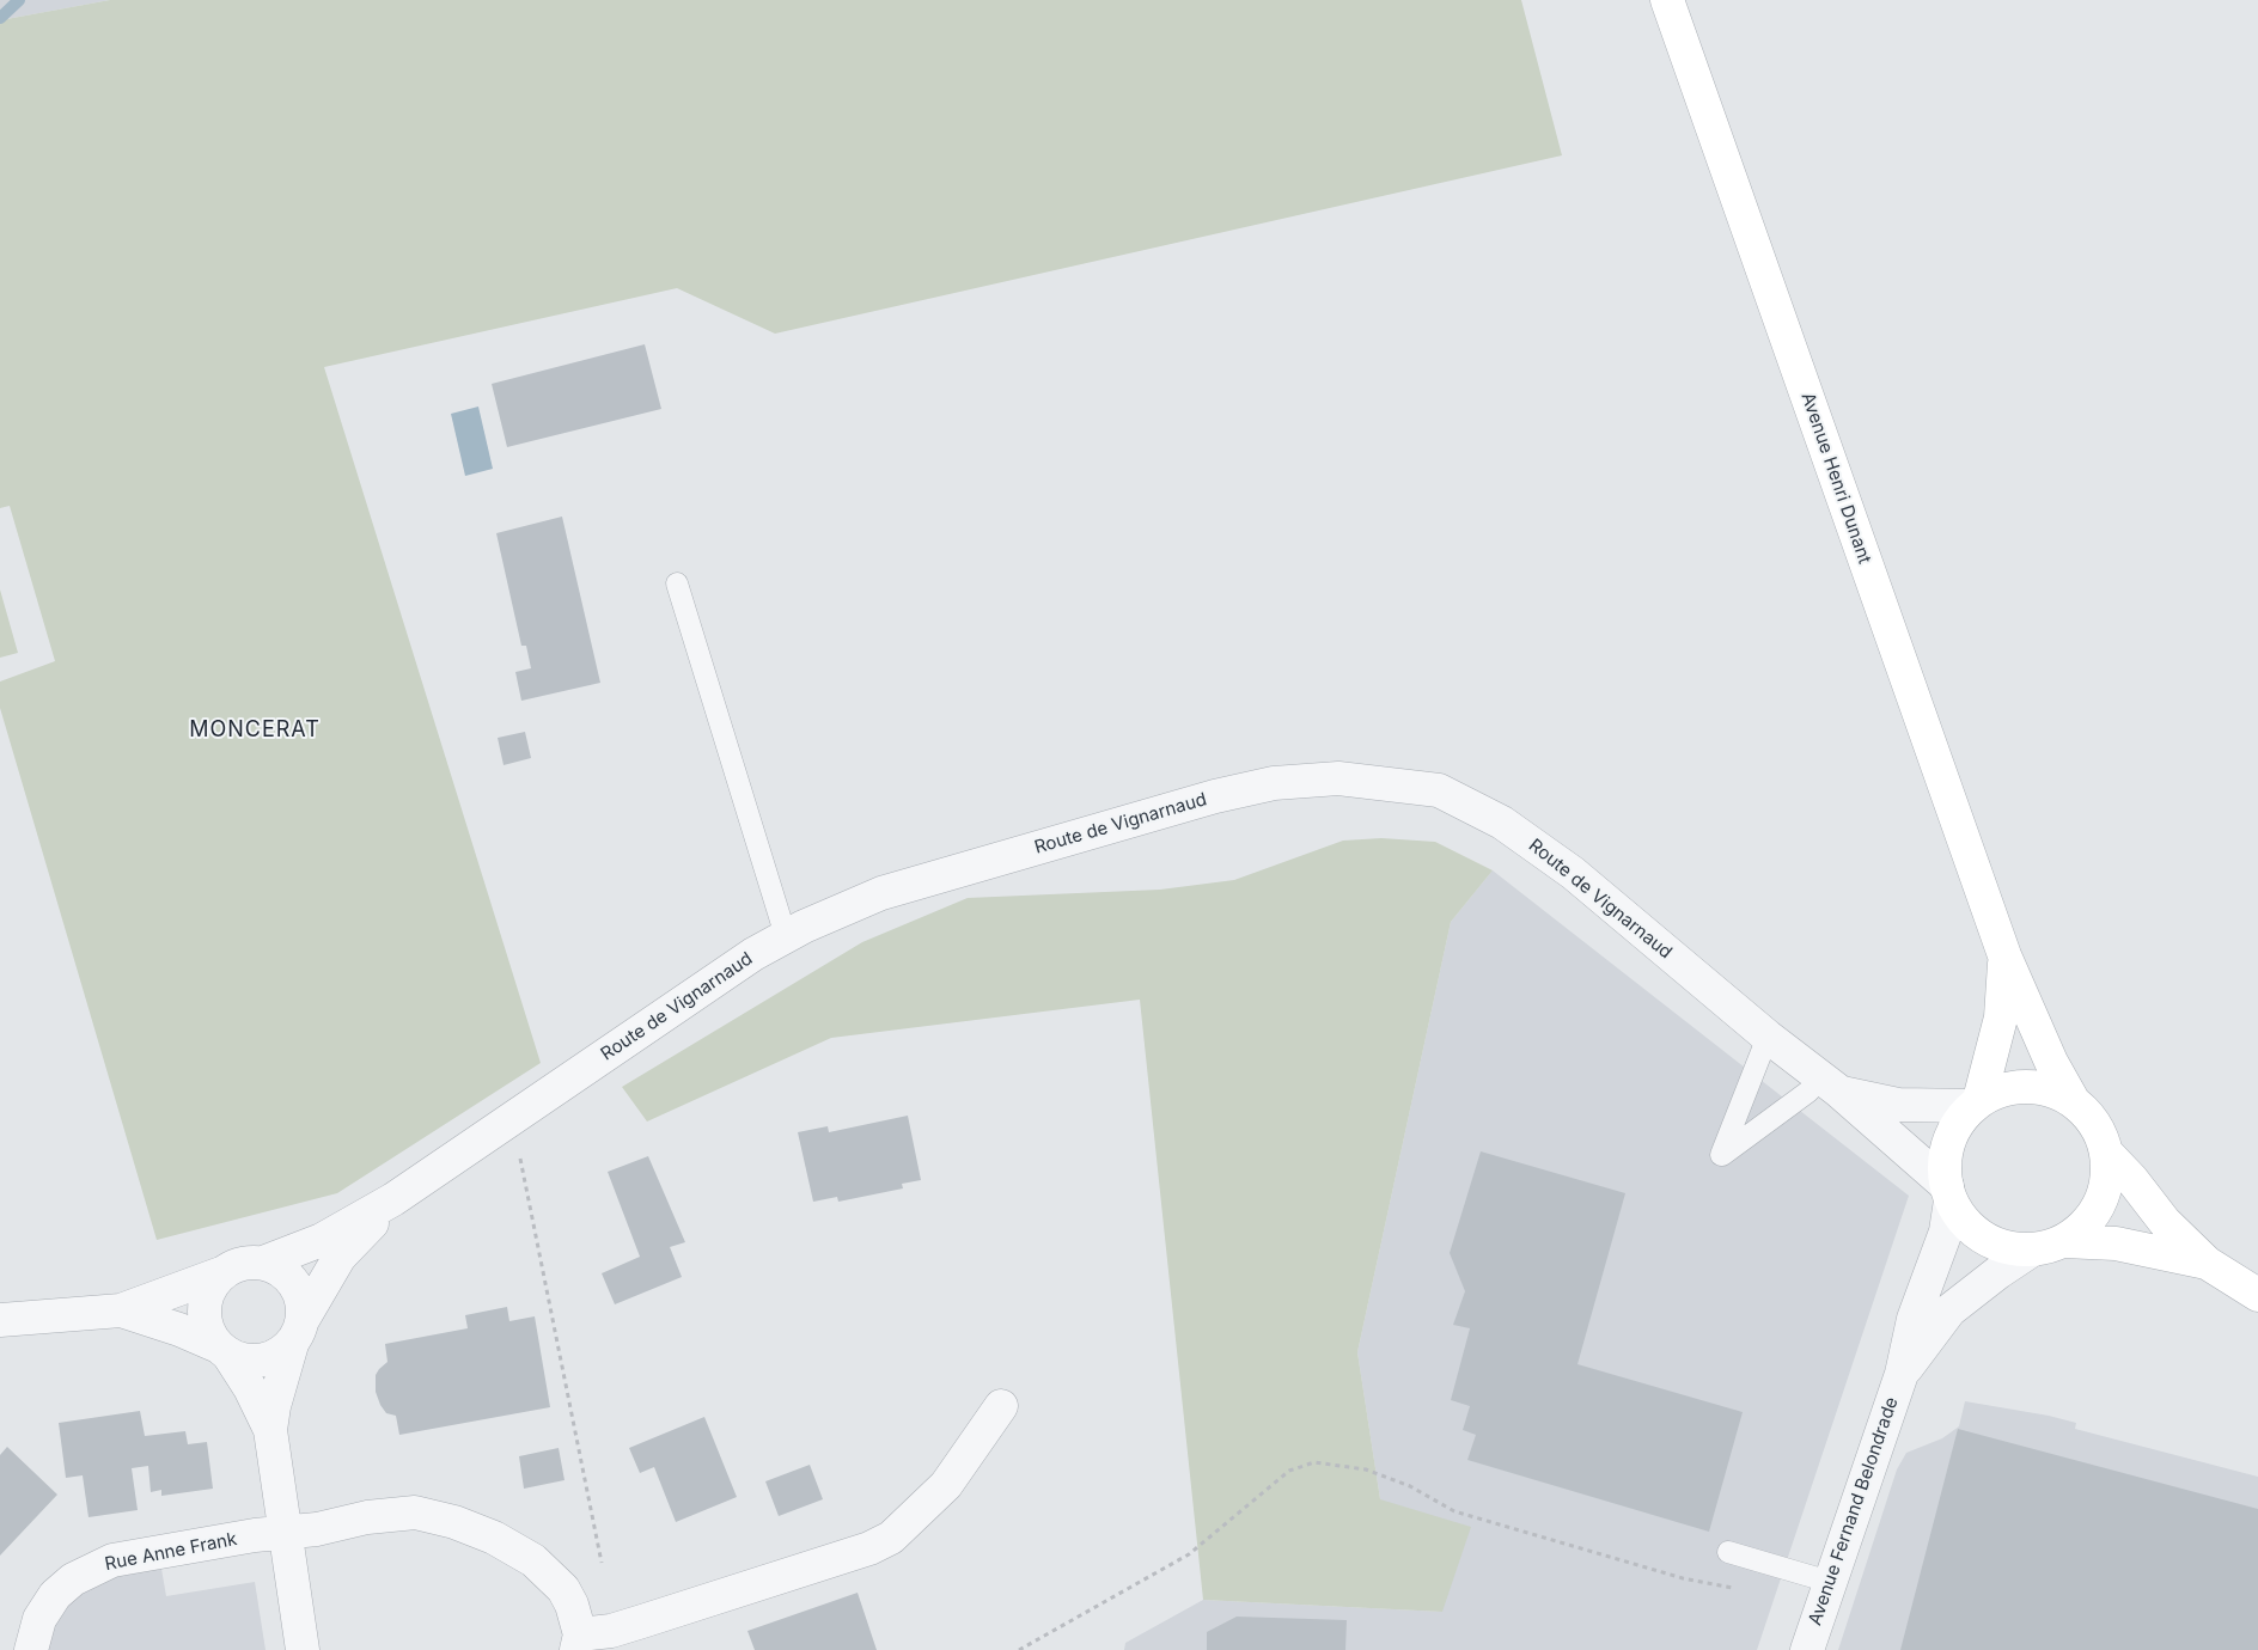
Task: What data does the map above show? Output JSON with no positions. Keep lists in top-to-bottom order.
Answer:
{
  "streets": {
    "main road": ["Avenue Henri Dunant"],
    "street": ["Route de Vignarnaud", "Avenue Fernand Belondrade", "Rue Anne Frank"]
  },
  "crossings": [
    ["Avenue Henri Dunant", "Route de Vignarnaud"],
    ["Avenue Henri Dunant", "Avenue Fernand Belondrade"],
    ["Route de Vignarnaud", "Avenue Fernand Belondrade"]
  ],
  "districts": ["MONCERAT"]
}
